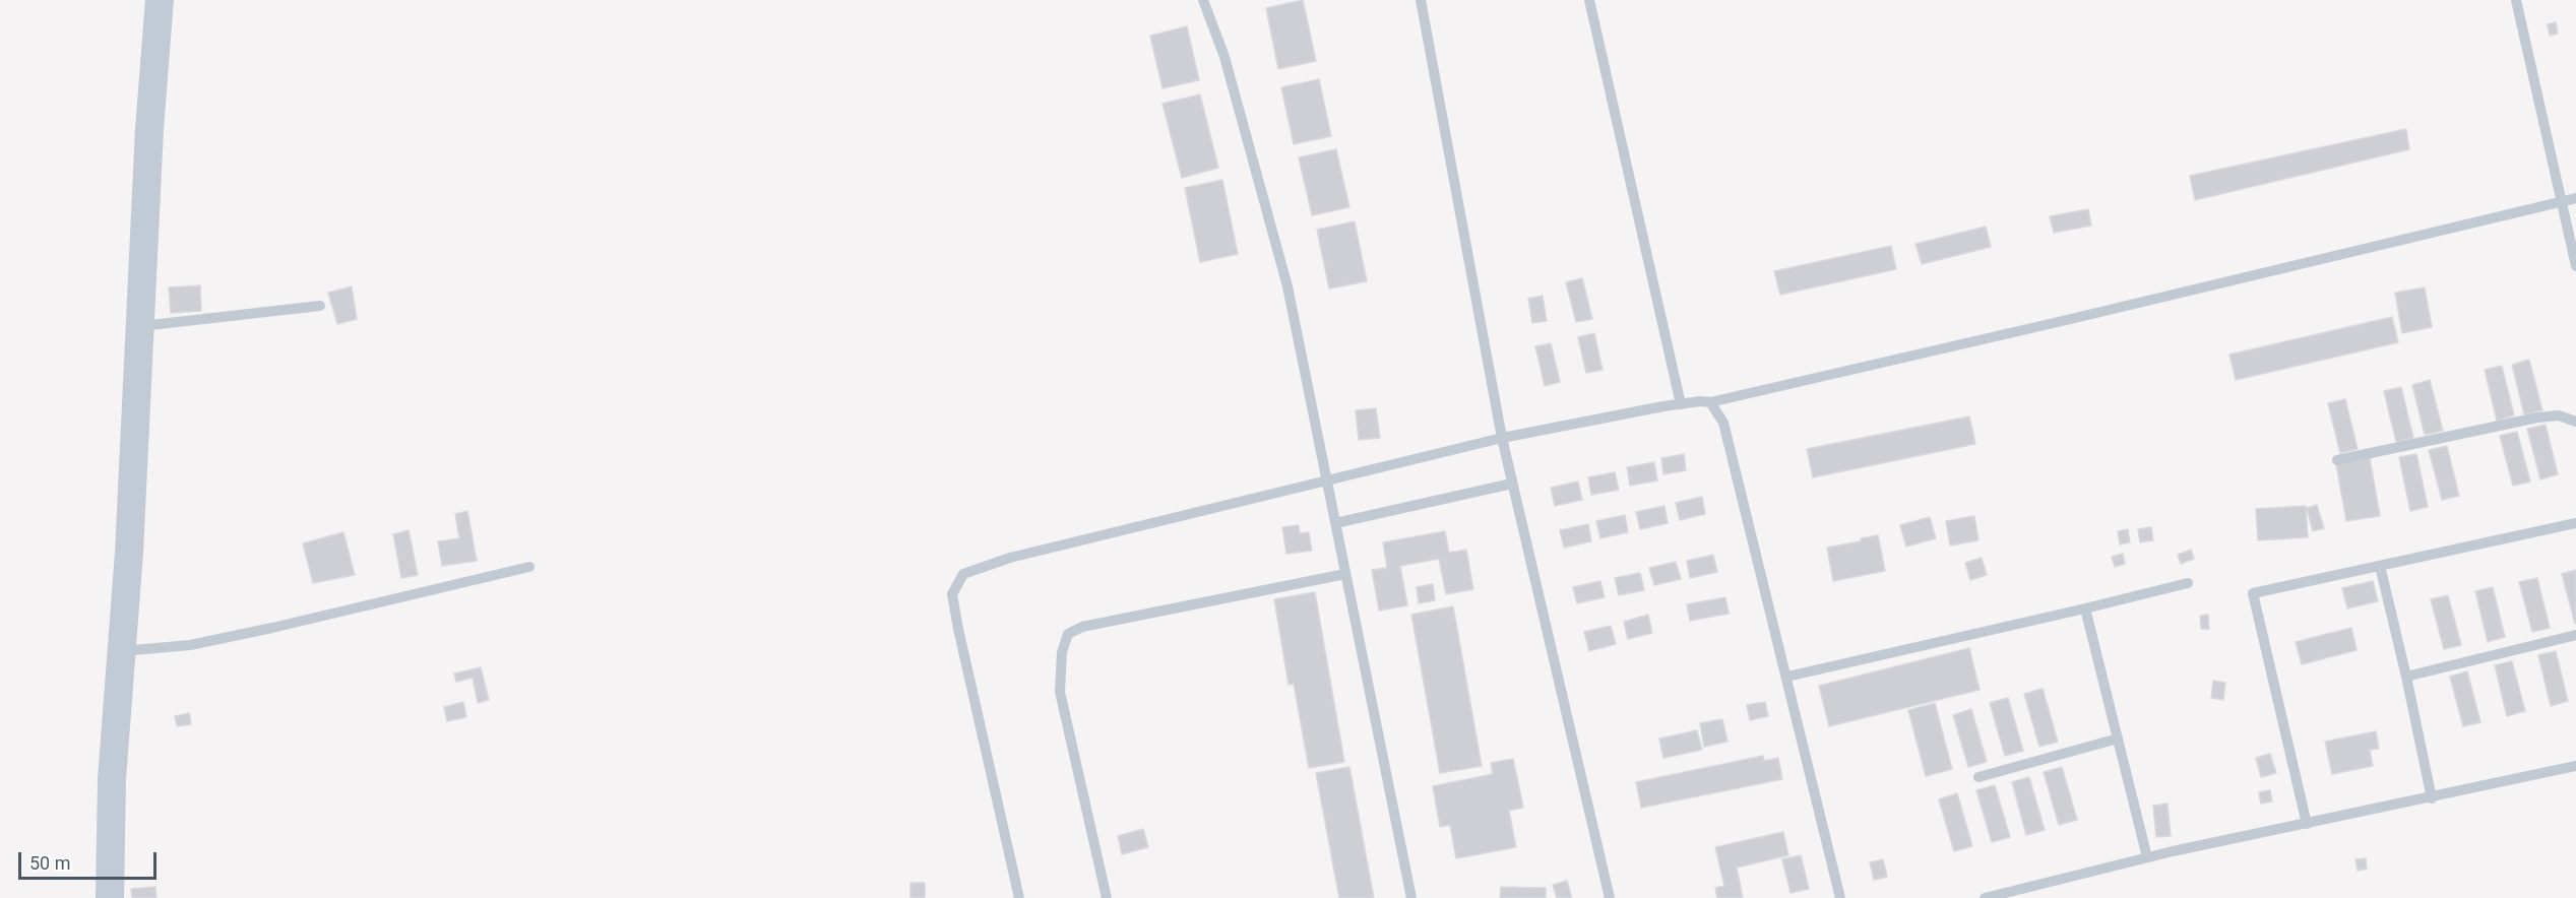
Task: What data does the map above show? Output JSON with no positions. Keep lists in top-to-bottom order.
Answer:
{
  "scale_bar": "50 m"
}
